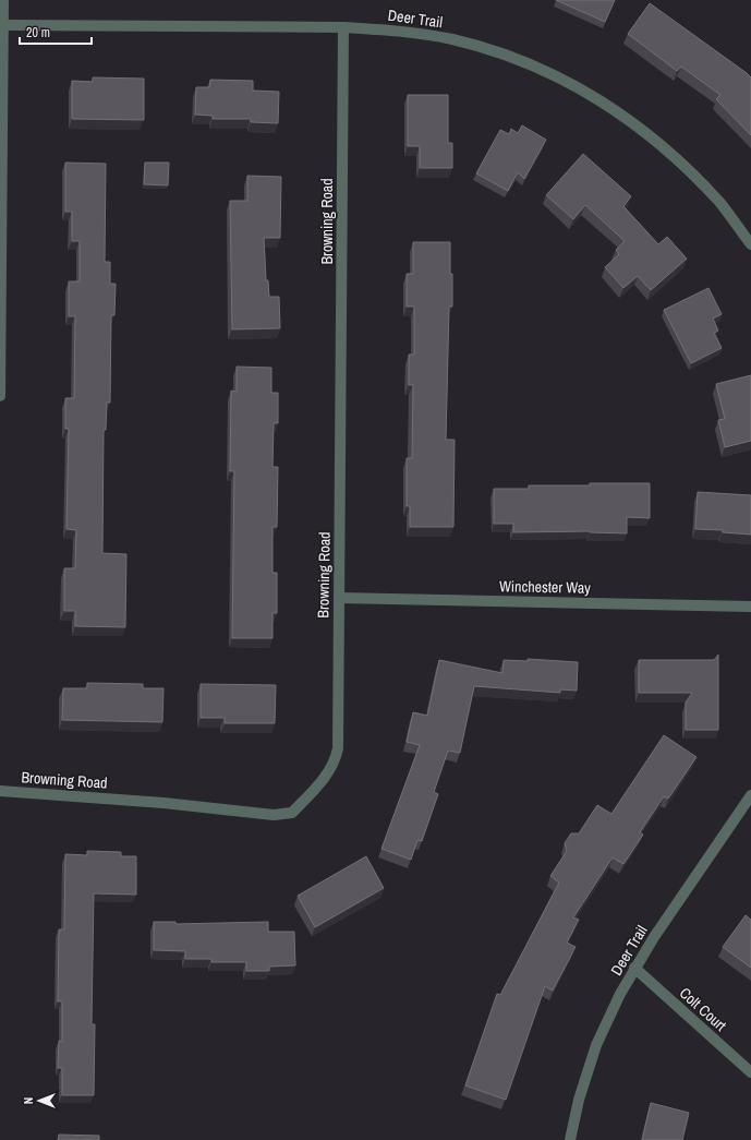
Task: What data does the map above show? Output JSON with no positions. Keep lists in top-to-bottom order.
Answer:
{
  "streets": {
    "street": [
      "Deer Trail",
      "Browning Road",
      "Winchester Way",
      "Colt Court"
    ]
  },
  "crossings": [
    ["Deer Trail", "Browning Road"],
    ["Deer Trail", "Colt Court"],
    ["Browning Road", "Winchester Way"]
  ],
  "scale_bar": "20 m",
  "north": "left"
}
